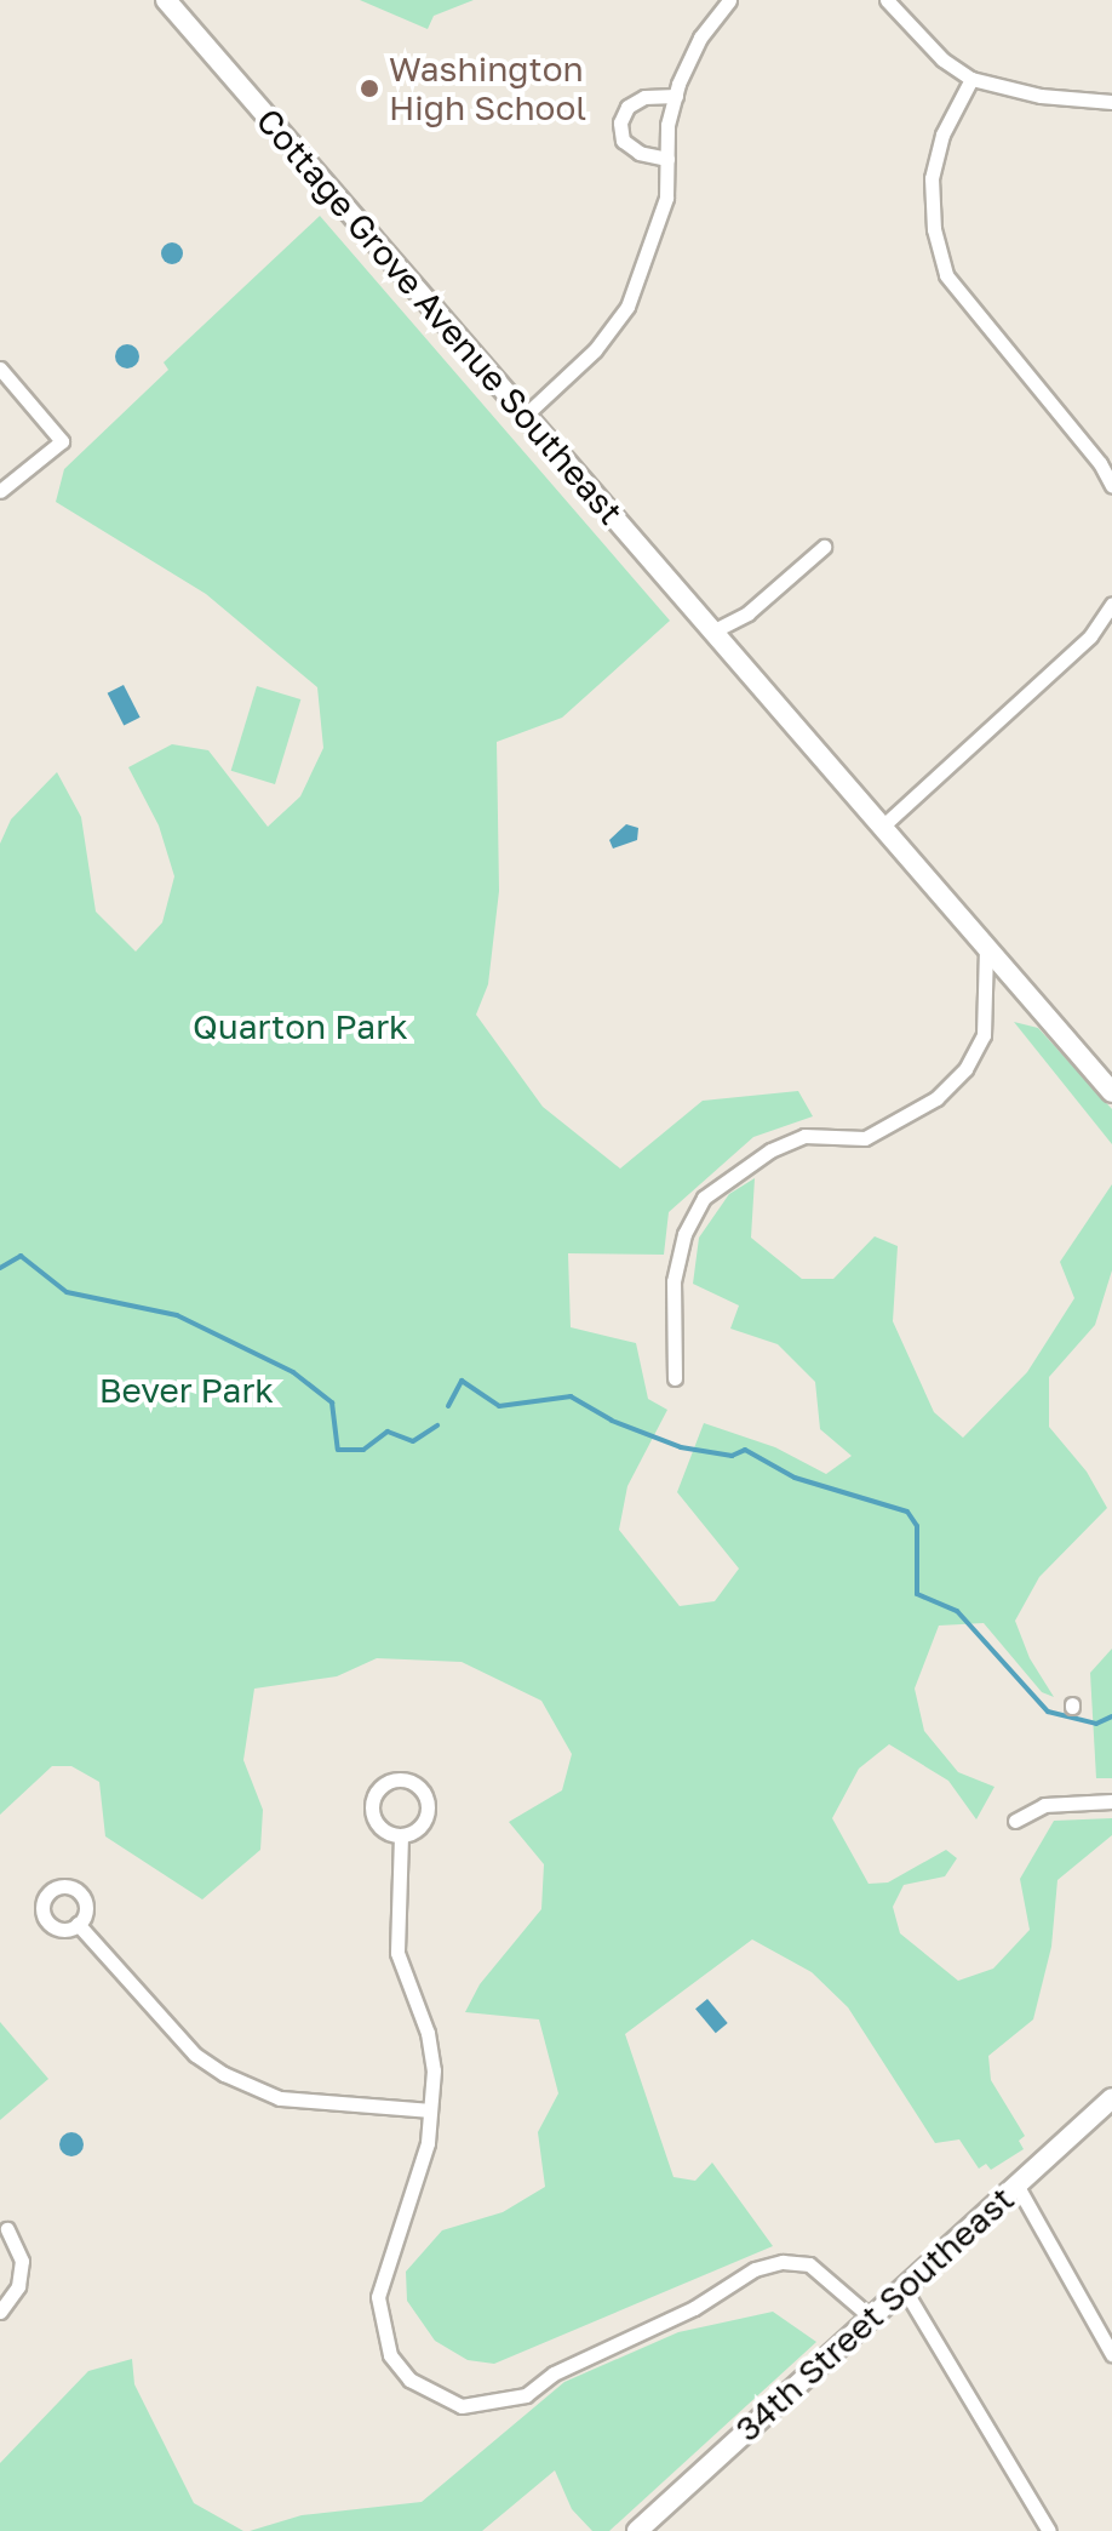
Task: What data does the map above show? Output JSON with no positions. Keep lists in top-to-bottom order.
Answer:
{
  "streets": {
    "main road": ["Cottage Grove Avenue Southeast", "34th Street Southeast"]
  },
  "parks": ["Quarton Park", "Bever Park"],
  "places": ["Washington High School"]
}
